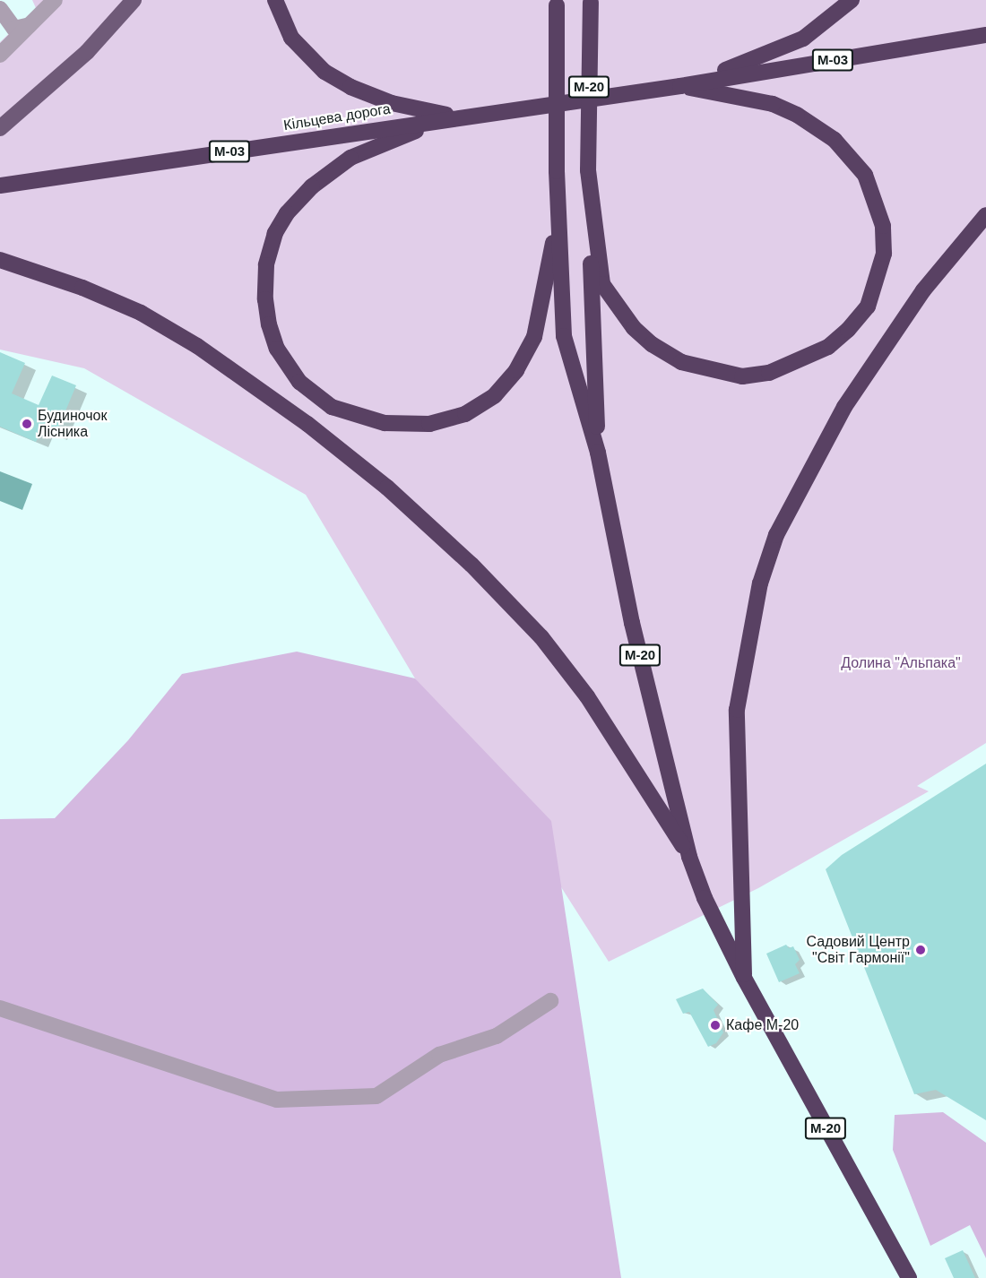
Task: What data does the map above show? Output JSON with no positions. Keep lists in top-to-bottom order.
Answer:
{
  "streets": {
    "highway": ["М-03", "М-20", "Кільцева дорога"]
  },
  "crossings": [
    ["М-03", "Кільцева дорога"]
  ],
  "parks": ["Долина \"Альпака\""],
  "places": ["Будиночок Лісника", "Садовий Центр \"Світ Гармонії\"", "Кафе М-20"]
}
